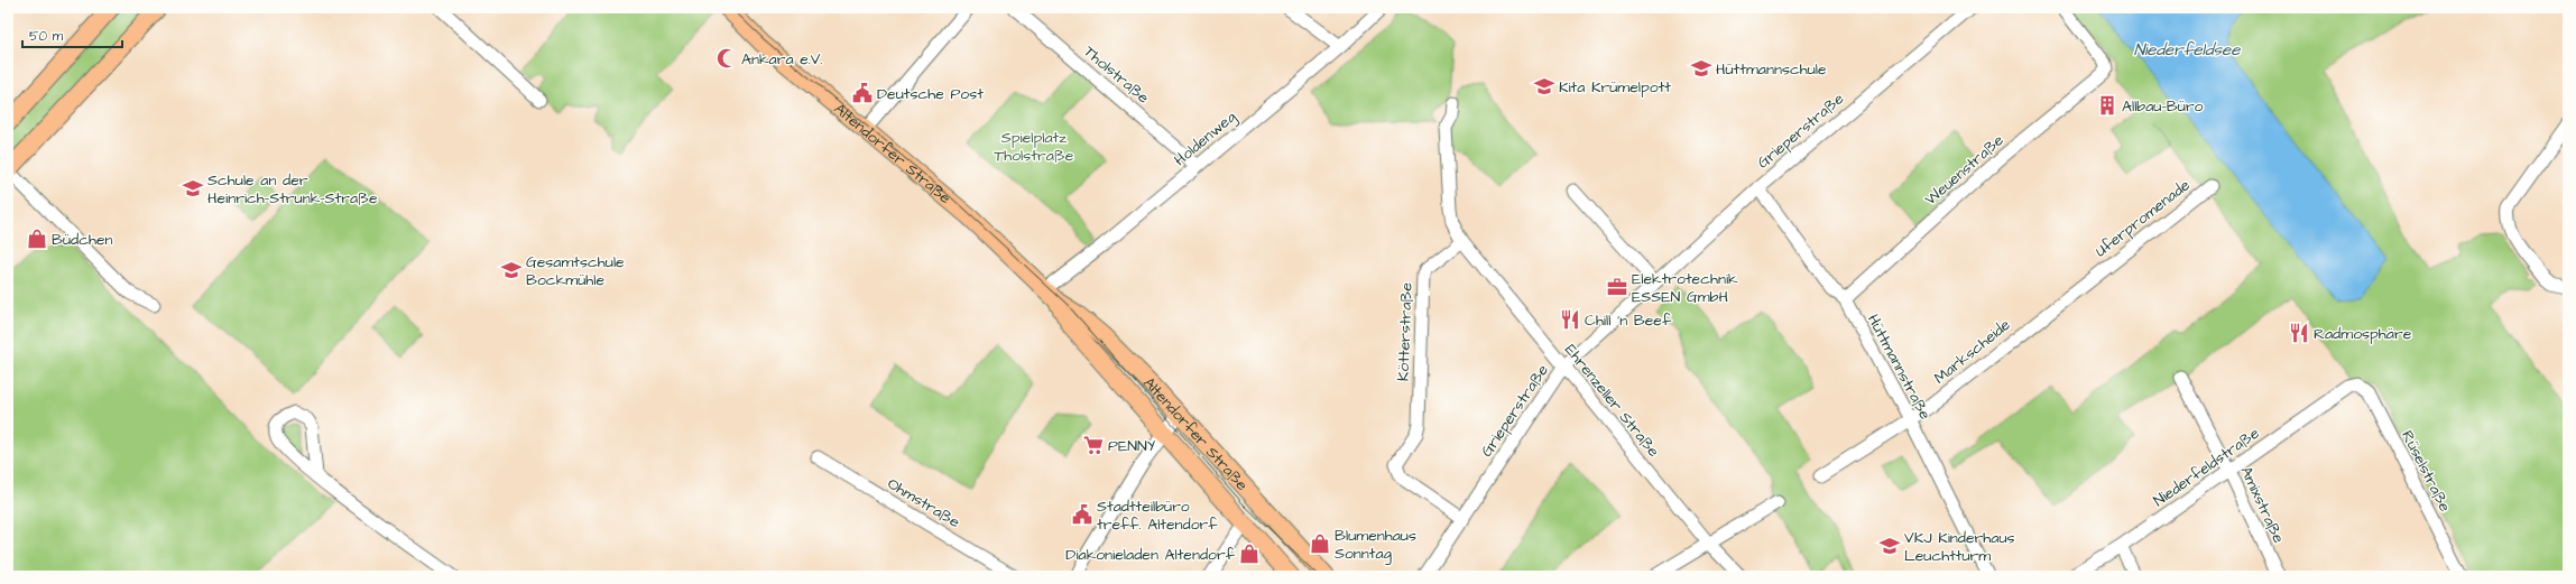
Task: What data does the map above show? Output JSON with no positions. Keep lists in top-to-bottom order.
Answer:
{
  "streets": {
    "main road": ["Altendorfer Straße"],
    "street": [
      "Tholstraße",
      "Grieperstraße",
      "Holdenweg",
      "Weuenstraße",
      "Uferpromenade",
      "Kötterstraße",
      "Markscheide",
      "Hüttmannstraße",
      "Ehrenzeller Straße",
      "Niederfeldstraße",
      "Rüselstraße",
      "Ohmstraße",
      "Amixstraße"
    ]
  },
  "crossings": [
    ["Tholstraße", "Holdenweg"],
    ["Grieperstraße", "Kötterstraße"],
    ["Grieperstraße", "Hüttmannstraße"],
    ["Grieperstraße", "Ehrenzeller Straße"],
    ["Holdenweg", "Altendorfer Straße"],
    ["Weuenstraße", "Hüttmannstraße"],
    ["Uferpromenade", "Markscheide"],
    ["Kötterstraße", "Ehrenzeller Straße"],
    ["Markscheide", "Hüttmannstraße"],
    ["Niederfeldstraße", "Rüselstraße"],
    ["Niederfeldstraße", "Amixstraße"]
  ],
  "water": ["Niederfeldsee"],
  "parks": ["Spielplatz Tholstraße"],
  "places": {
    "mosque": ["Ankara e.V."],
    "school or university": [
      "Hüttmannschule",
      "Kita Krümelpott",
      "Schule an der Heinrich-Strunk-Straße",
      "Gesamtschule Bockmühle",
      "VKJ Kinderhaus Leuchtturm"
    ],
    "public building": ["Deutsche Post", "Stadtteilbüro treff. Altendorf"],
    "building": ["Allbau-Büro"],
    "shop": ["Büdchen", "Blumenhaus Sonntag", "Diakonieladen Altendorf"],
    "office": ["Elektrotechnik ESSEN GmbH"],
    "restaurant": ["Chill 'n Beef", "Radmosphäre"],
    "supermarket": ["PENNY"]
  },
  "scale_bar": "50 m"
}
